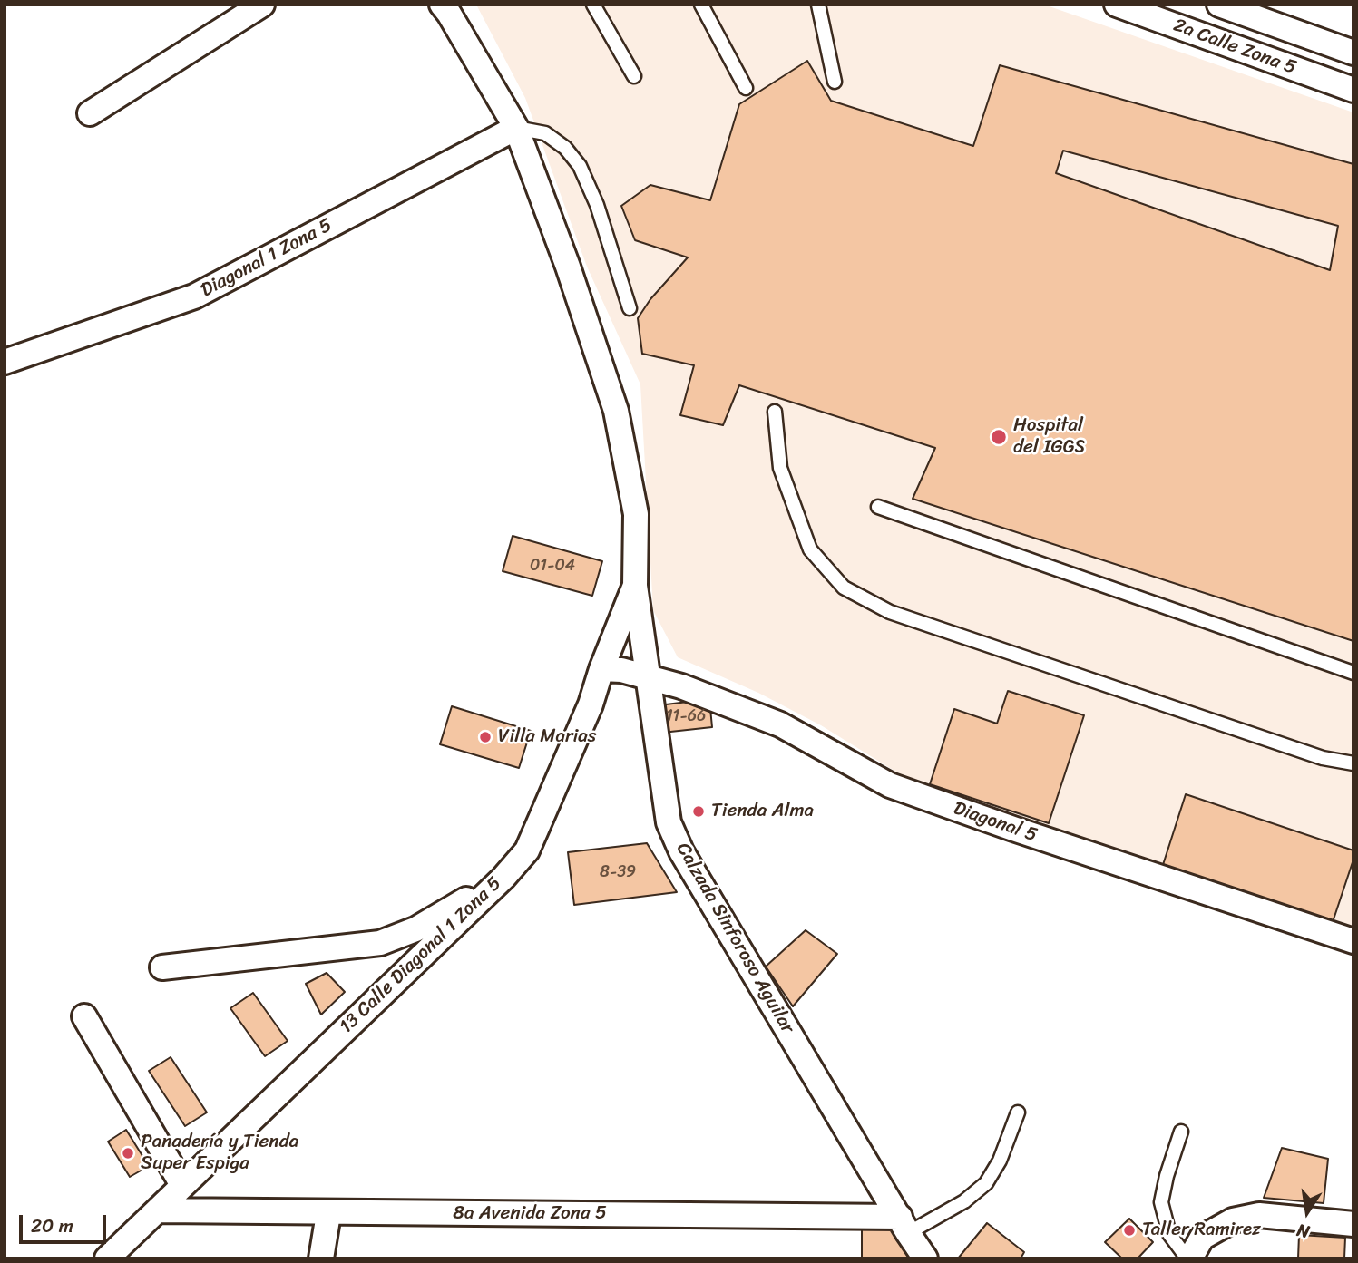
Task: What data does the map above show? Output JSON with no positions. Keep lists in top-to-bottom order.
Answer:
{
  "streets": {
    "street": [
      "2a Calle Zona 5",
      "Diagonal 1 Zona 5",
      "Diagonal 5",
      "Calzada Sinforoso Aguilar",
      "13 Calle Diagonal 1 Zona 5",
      "8a Avenida Zona 5"
    ]
  },
  "crossings": [
    ["Diagonal 5", "Calzada Sinforoso Aguilar"],
    ["Diagonal 5", "13 Calle Diagonal 1 Zona 5"],
    ["Calzada Sinforoso Aguilar", "13 Calle Diagonal 1 Zona 5"],
    ["Calzada Sinforoso Aguilar", "8a Avenida Zona 5"],
    ["13 Calle Diagonal 1 Zona 5", "8a Avenida Zona 5"]
  ],
  "places": [
    "Hospital del IGGS",
    "Villa Marias",
    "Tienda Alma",
    "Panadería y Tienda Super Espiga",
    "Taller Ramirez"
  ],
  "house_numbers": ["01-04", "11-66", "8-39"],
  "scale_bar": "20 m",
  "north": "bottom"
}
